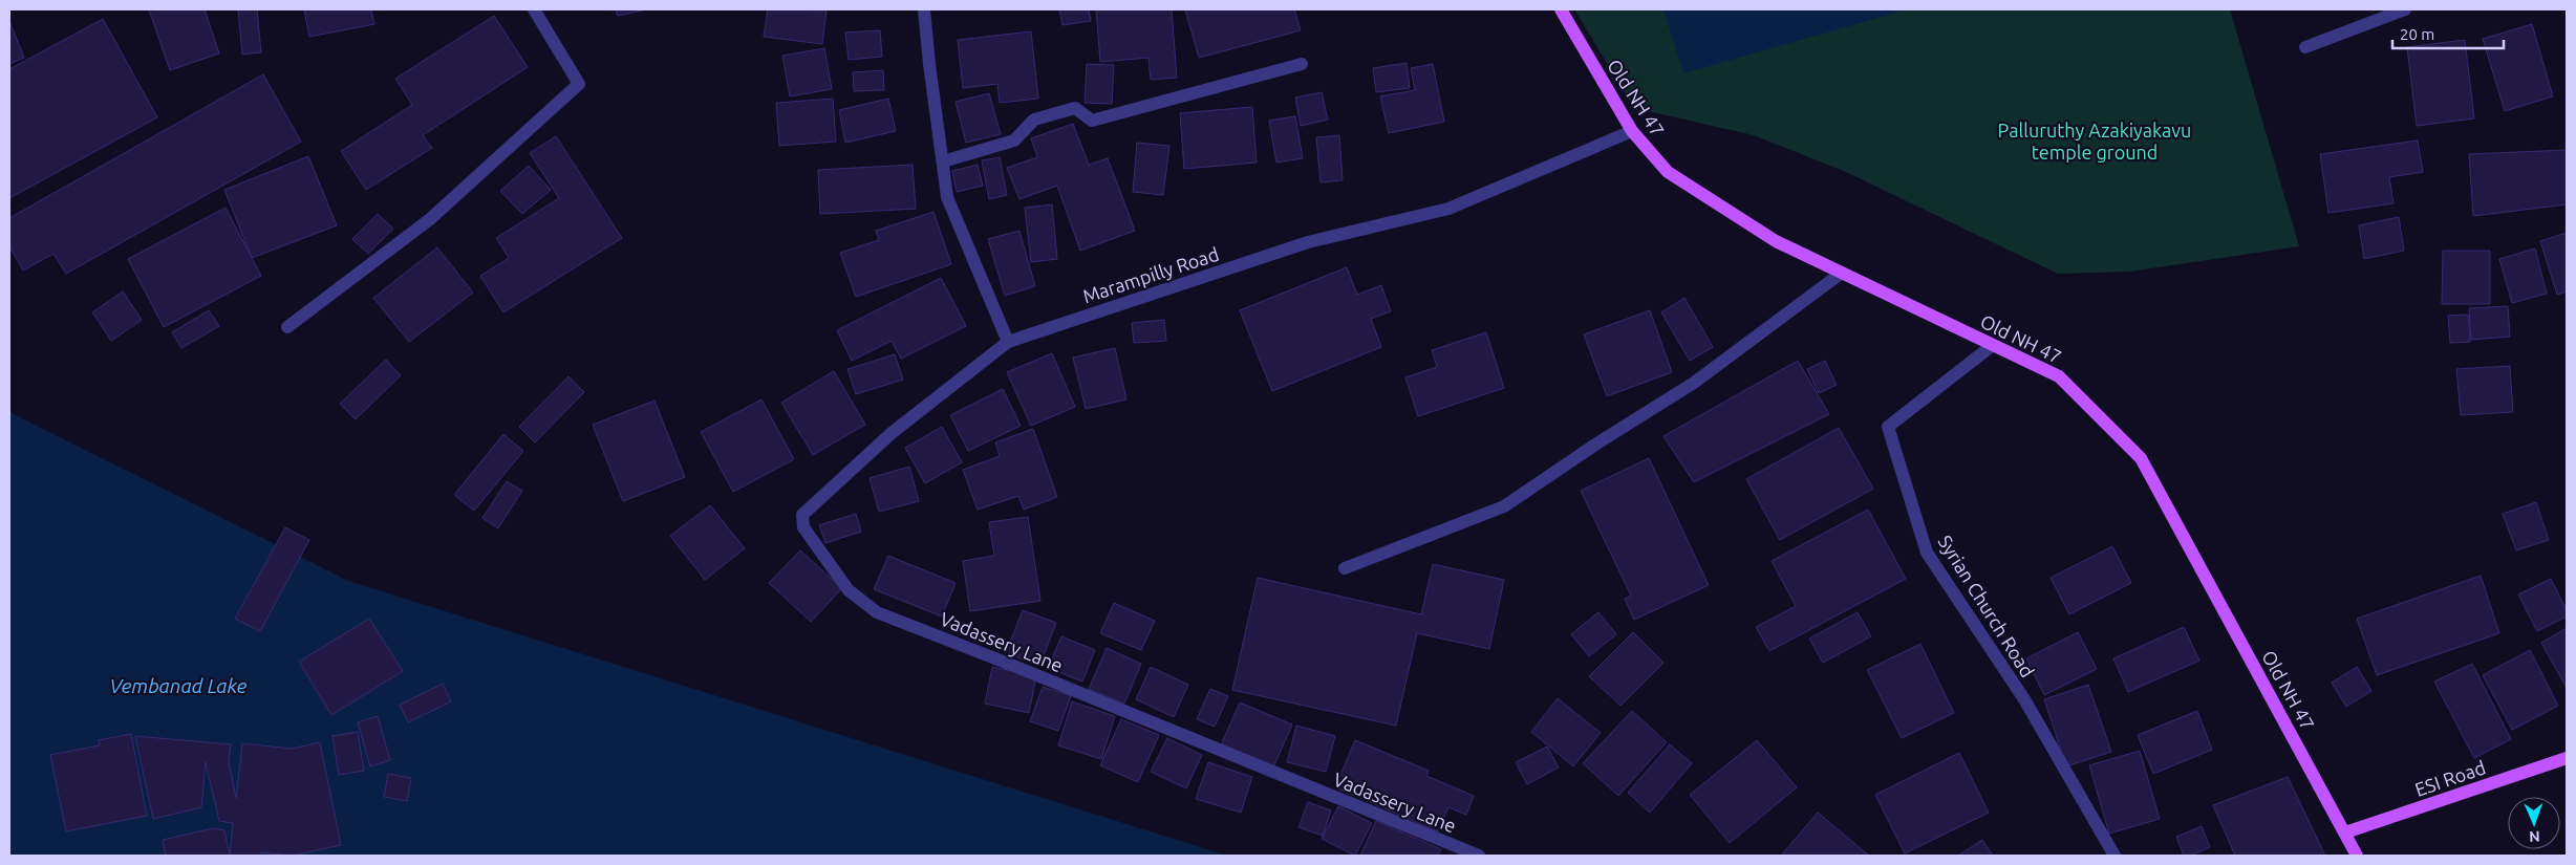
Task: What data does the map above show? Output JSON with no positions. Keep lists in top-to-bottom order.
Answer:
{
  "streets": {
    "main road": ["Old NH 47", "ESI Road"],
    "street": ["Marampilly Road", "Syrian Church Road", "Vadassery Lane"]
  },
  "crossings": [
    ["Old NH 47", "Marampilly Road"],
    ["Old NH 47", "Syrian Church Road"],
    ["Old NH 47", "ESI Road"],
    ["Marampilly Road", "Vadassery Lane"]
  ],
  "water": ["Vembanad Lake"],
  "parks": ["Palluruthy Azakiyakavu temple ground"],
  "scale_bar": "20 m",
  "north": "bottom"
}
